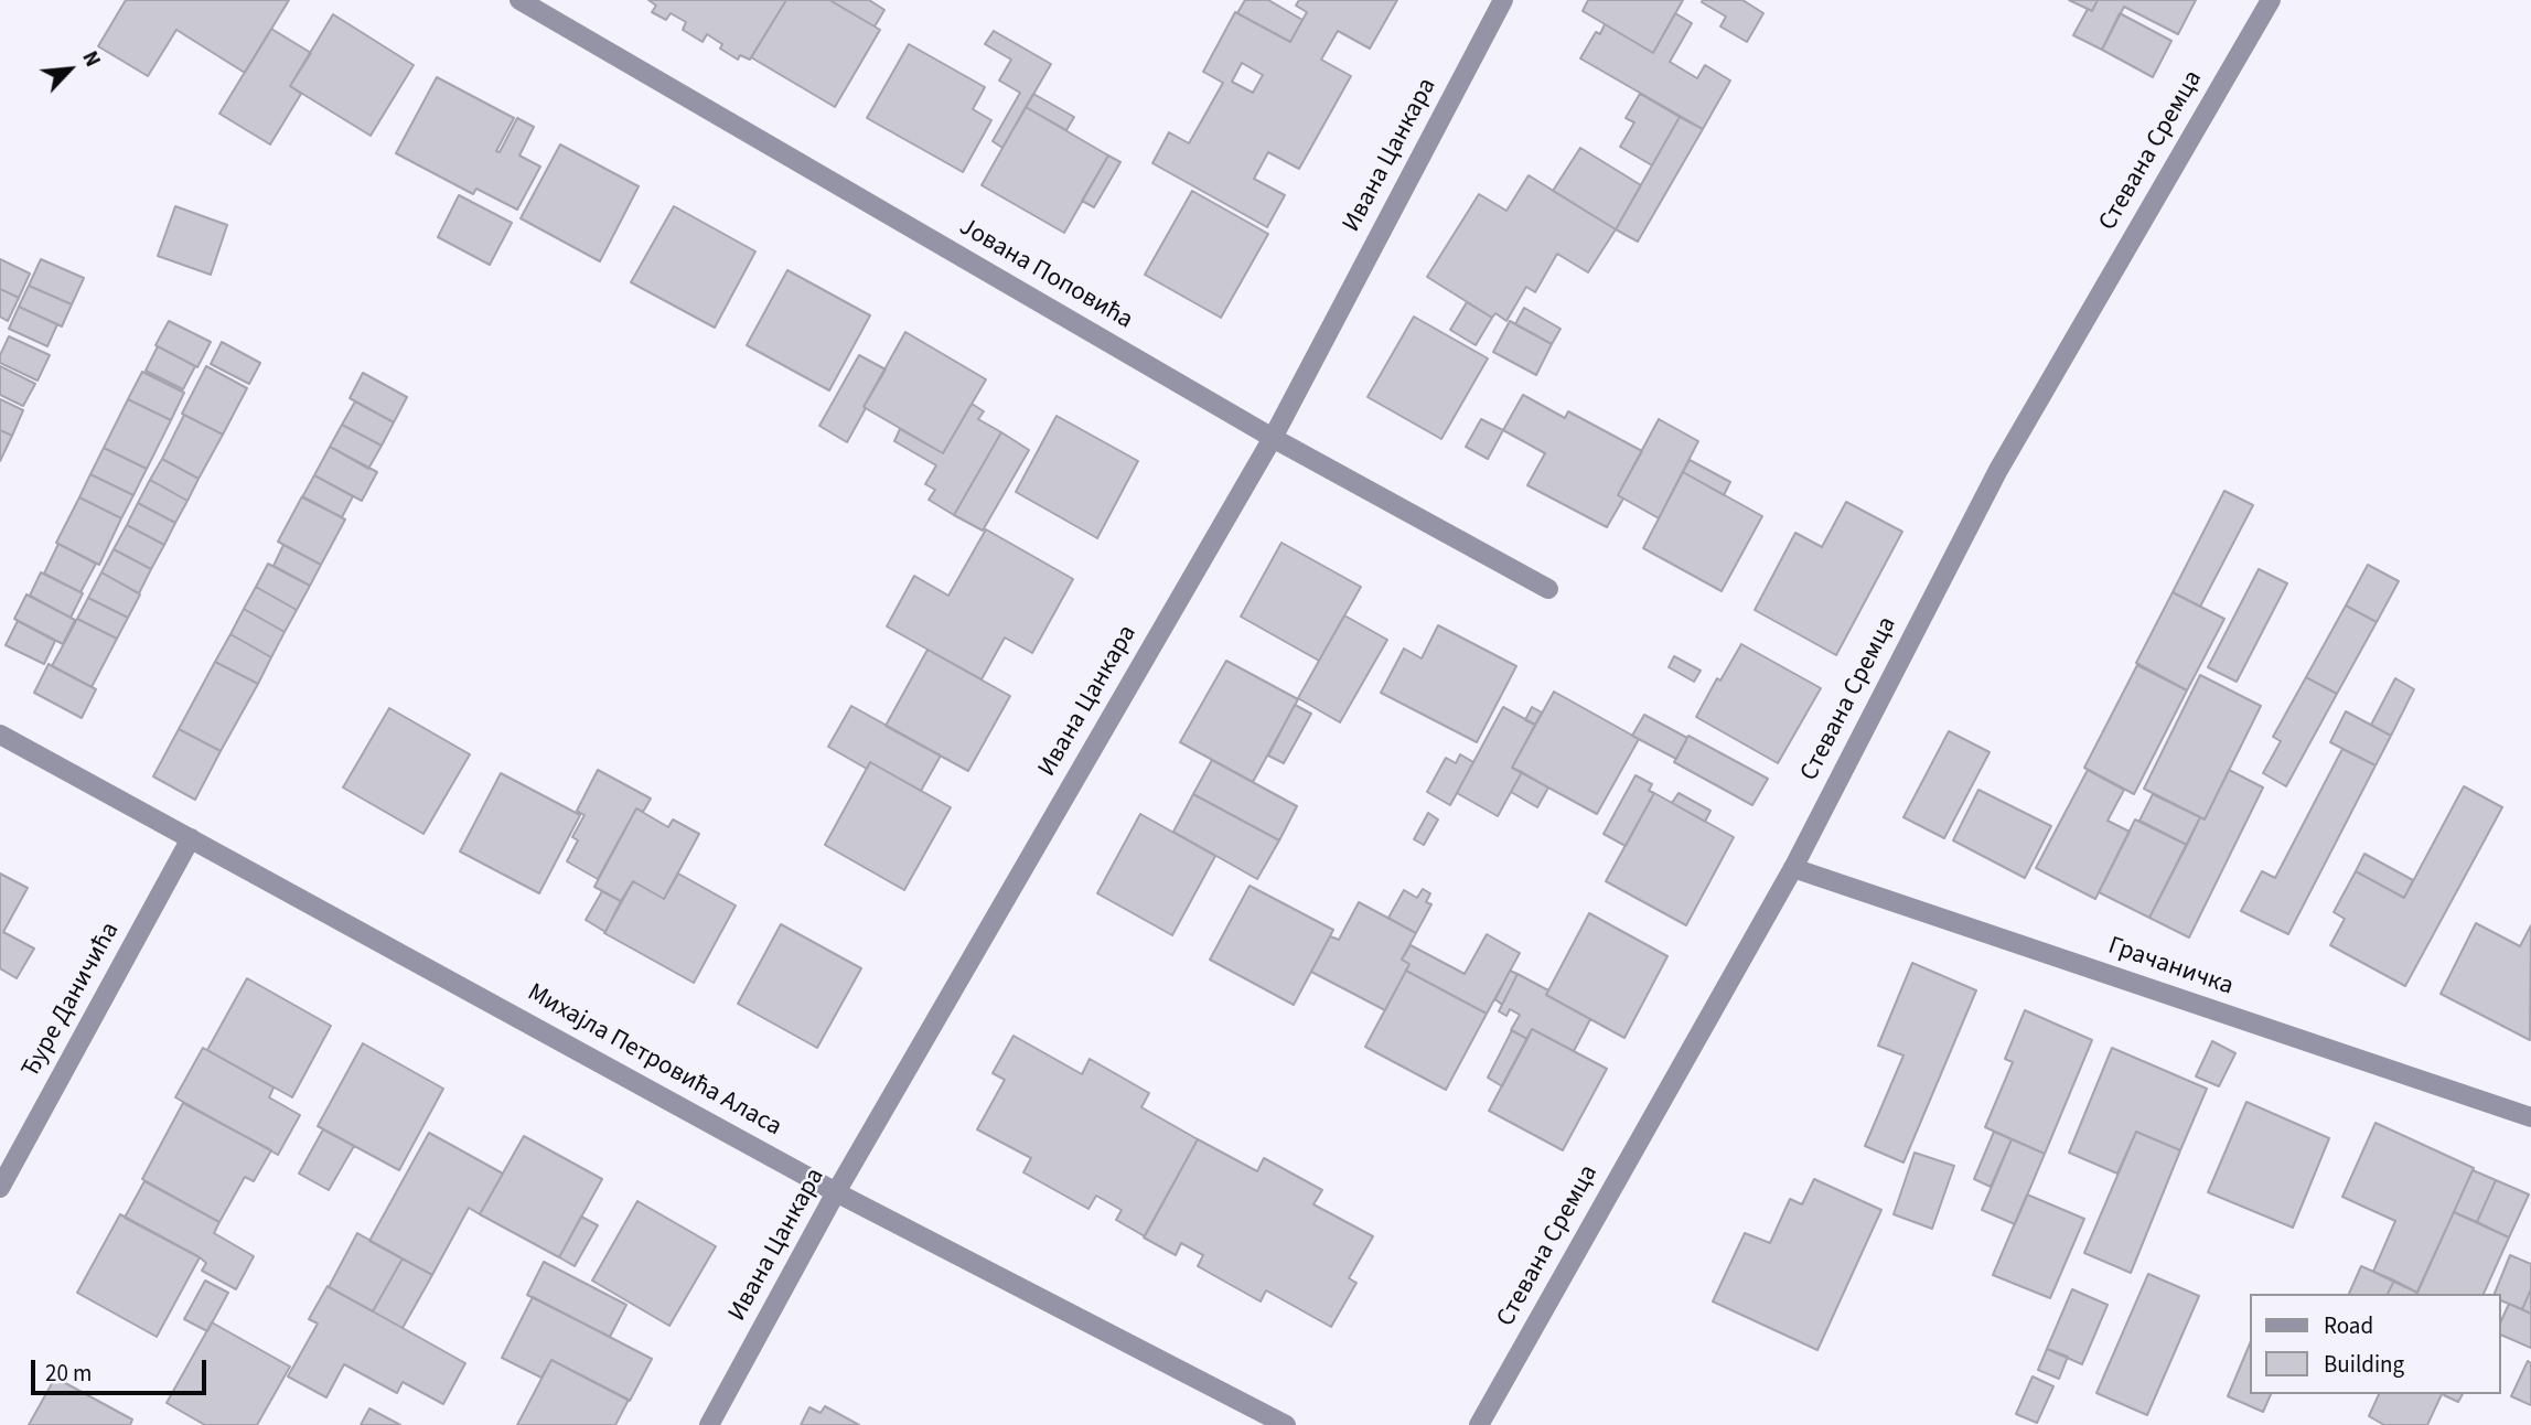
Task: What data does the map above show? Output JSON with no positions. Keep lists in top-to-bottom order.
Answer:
{
  "streets": {
    "street": [
      "Стевана Сремца",
      "Ивана Цанкара",
      "Јована Поповића",
      "Грачаничка",
      "Ђуре Даничића",
      "Михајла Петровића Аласа"
    ]
  },
  "crossings": [
    ["Стевана Сремца", "Грачаничка"],
    ["Ивана Цанкара", "Јована Поповића"],
    ["Ивана Цанкара", "Михајла Петровића Аласа"],
    ["Ђуре Даничића", "Михајла Петровића Аласа"]
  ],
  "legend": ["Road", "Building"],
  "scale_bar": "20 m",
  "north": "top right"
}
